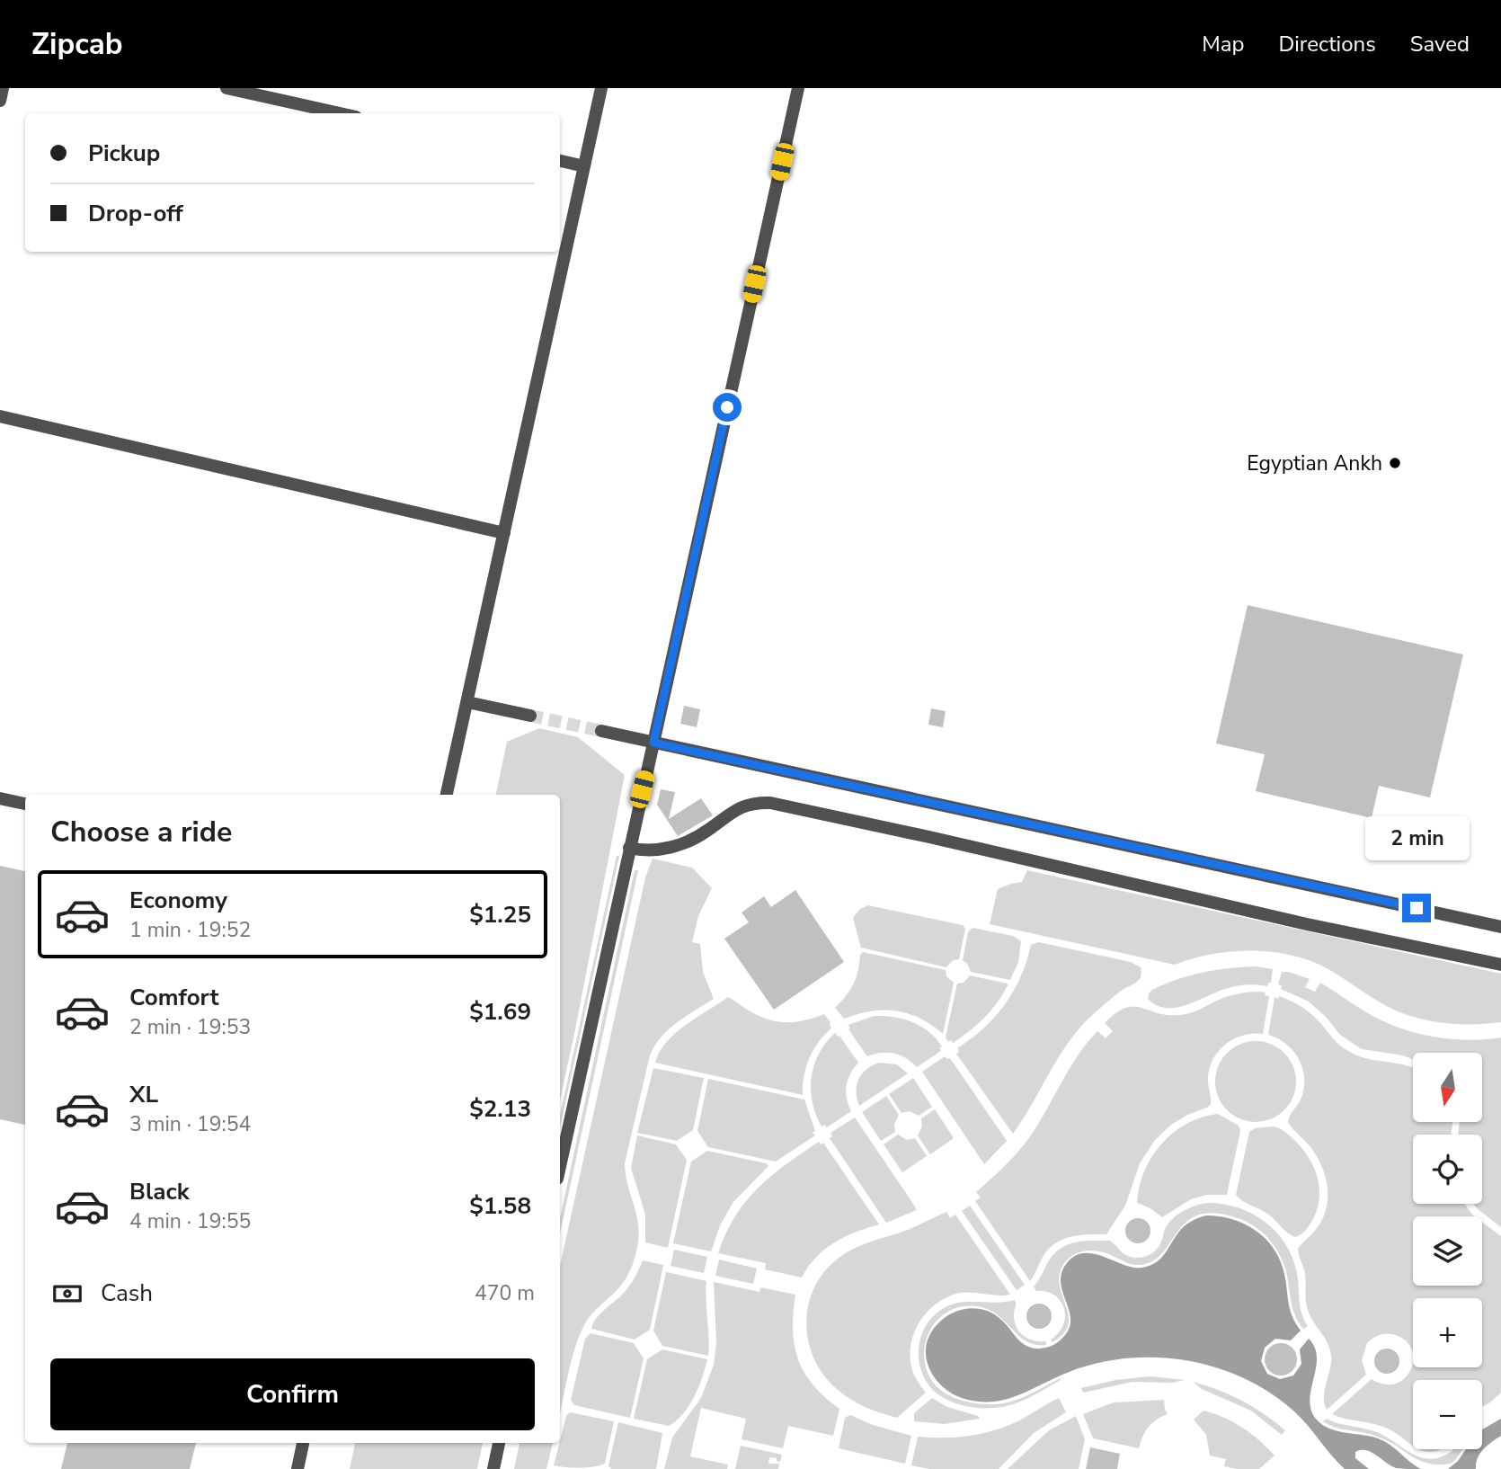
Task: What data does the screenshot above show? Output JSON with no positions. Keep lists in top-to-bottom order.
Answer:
{
  "places": ["Egyptian Ankh"],
  "north": "bottom",
  "page": {
    "header": "Zipcab",
    "nav": ["Map", "Directions", "Saved"],
    "banner": ["Pickup", "Drop-off"],
    "heading": "Choose a ride",
    "bubble": "2 min",
    "list": [
      {
        "name": "Economy",
        "note": "1 min · 19:52",
        "value": "$1.25"
      },
      {
        "name": "Comfort",
        "note": "2 min · 19:53",
        "value": "$1.69"
      },
      {
        "name": "XL",
        "note": "3 min · 19:54",
        "value": "$2.13"
      },
      {
        "name": "Black",
        "note": "4 min · 19:55",
        "value": "$1.58"
      }
    ],
    "map_buttons": ["+", "−"],
    "pay": ["Cash", "470 m"],
    "buttons": "Confirm"
  }
}
